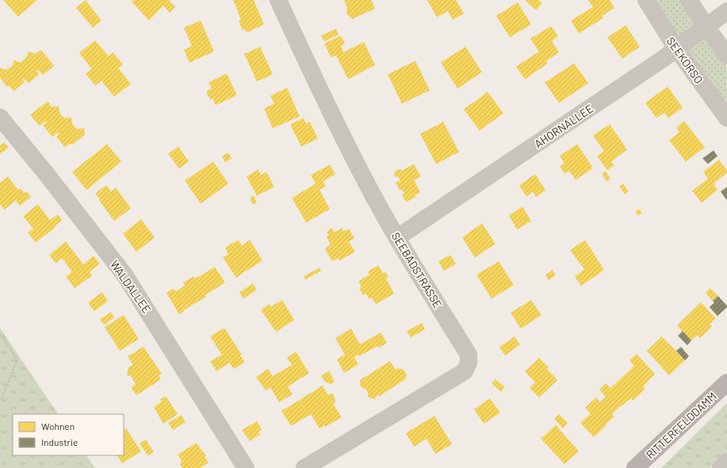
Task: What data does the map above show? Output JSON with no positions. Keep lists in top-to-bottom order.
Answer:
{
  "streets": {
    "main road": ["RITTERFELDDAMM"],
    "street": [
      "SEEKORSO",
      "AHORNALLEE",
      "SEEBADSTRASSE",
      "WALDALLEE"
    ]
  },
  "crossings": [
    ["SEEKORSO", "AHORNALLEE"],
    ["AHORNALLEE", "SEEBADSTRASSE"]
  ],
  "legend": ["Wohnen", "Industrie"]
}
